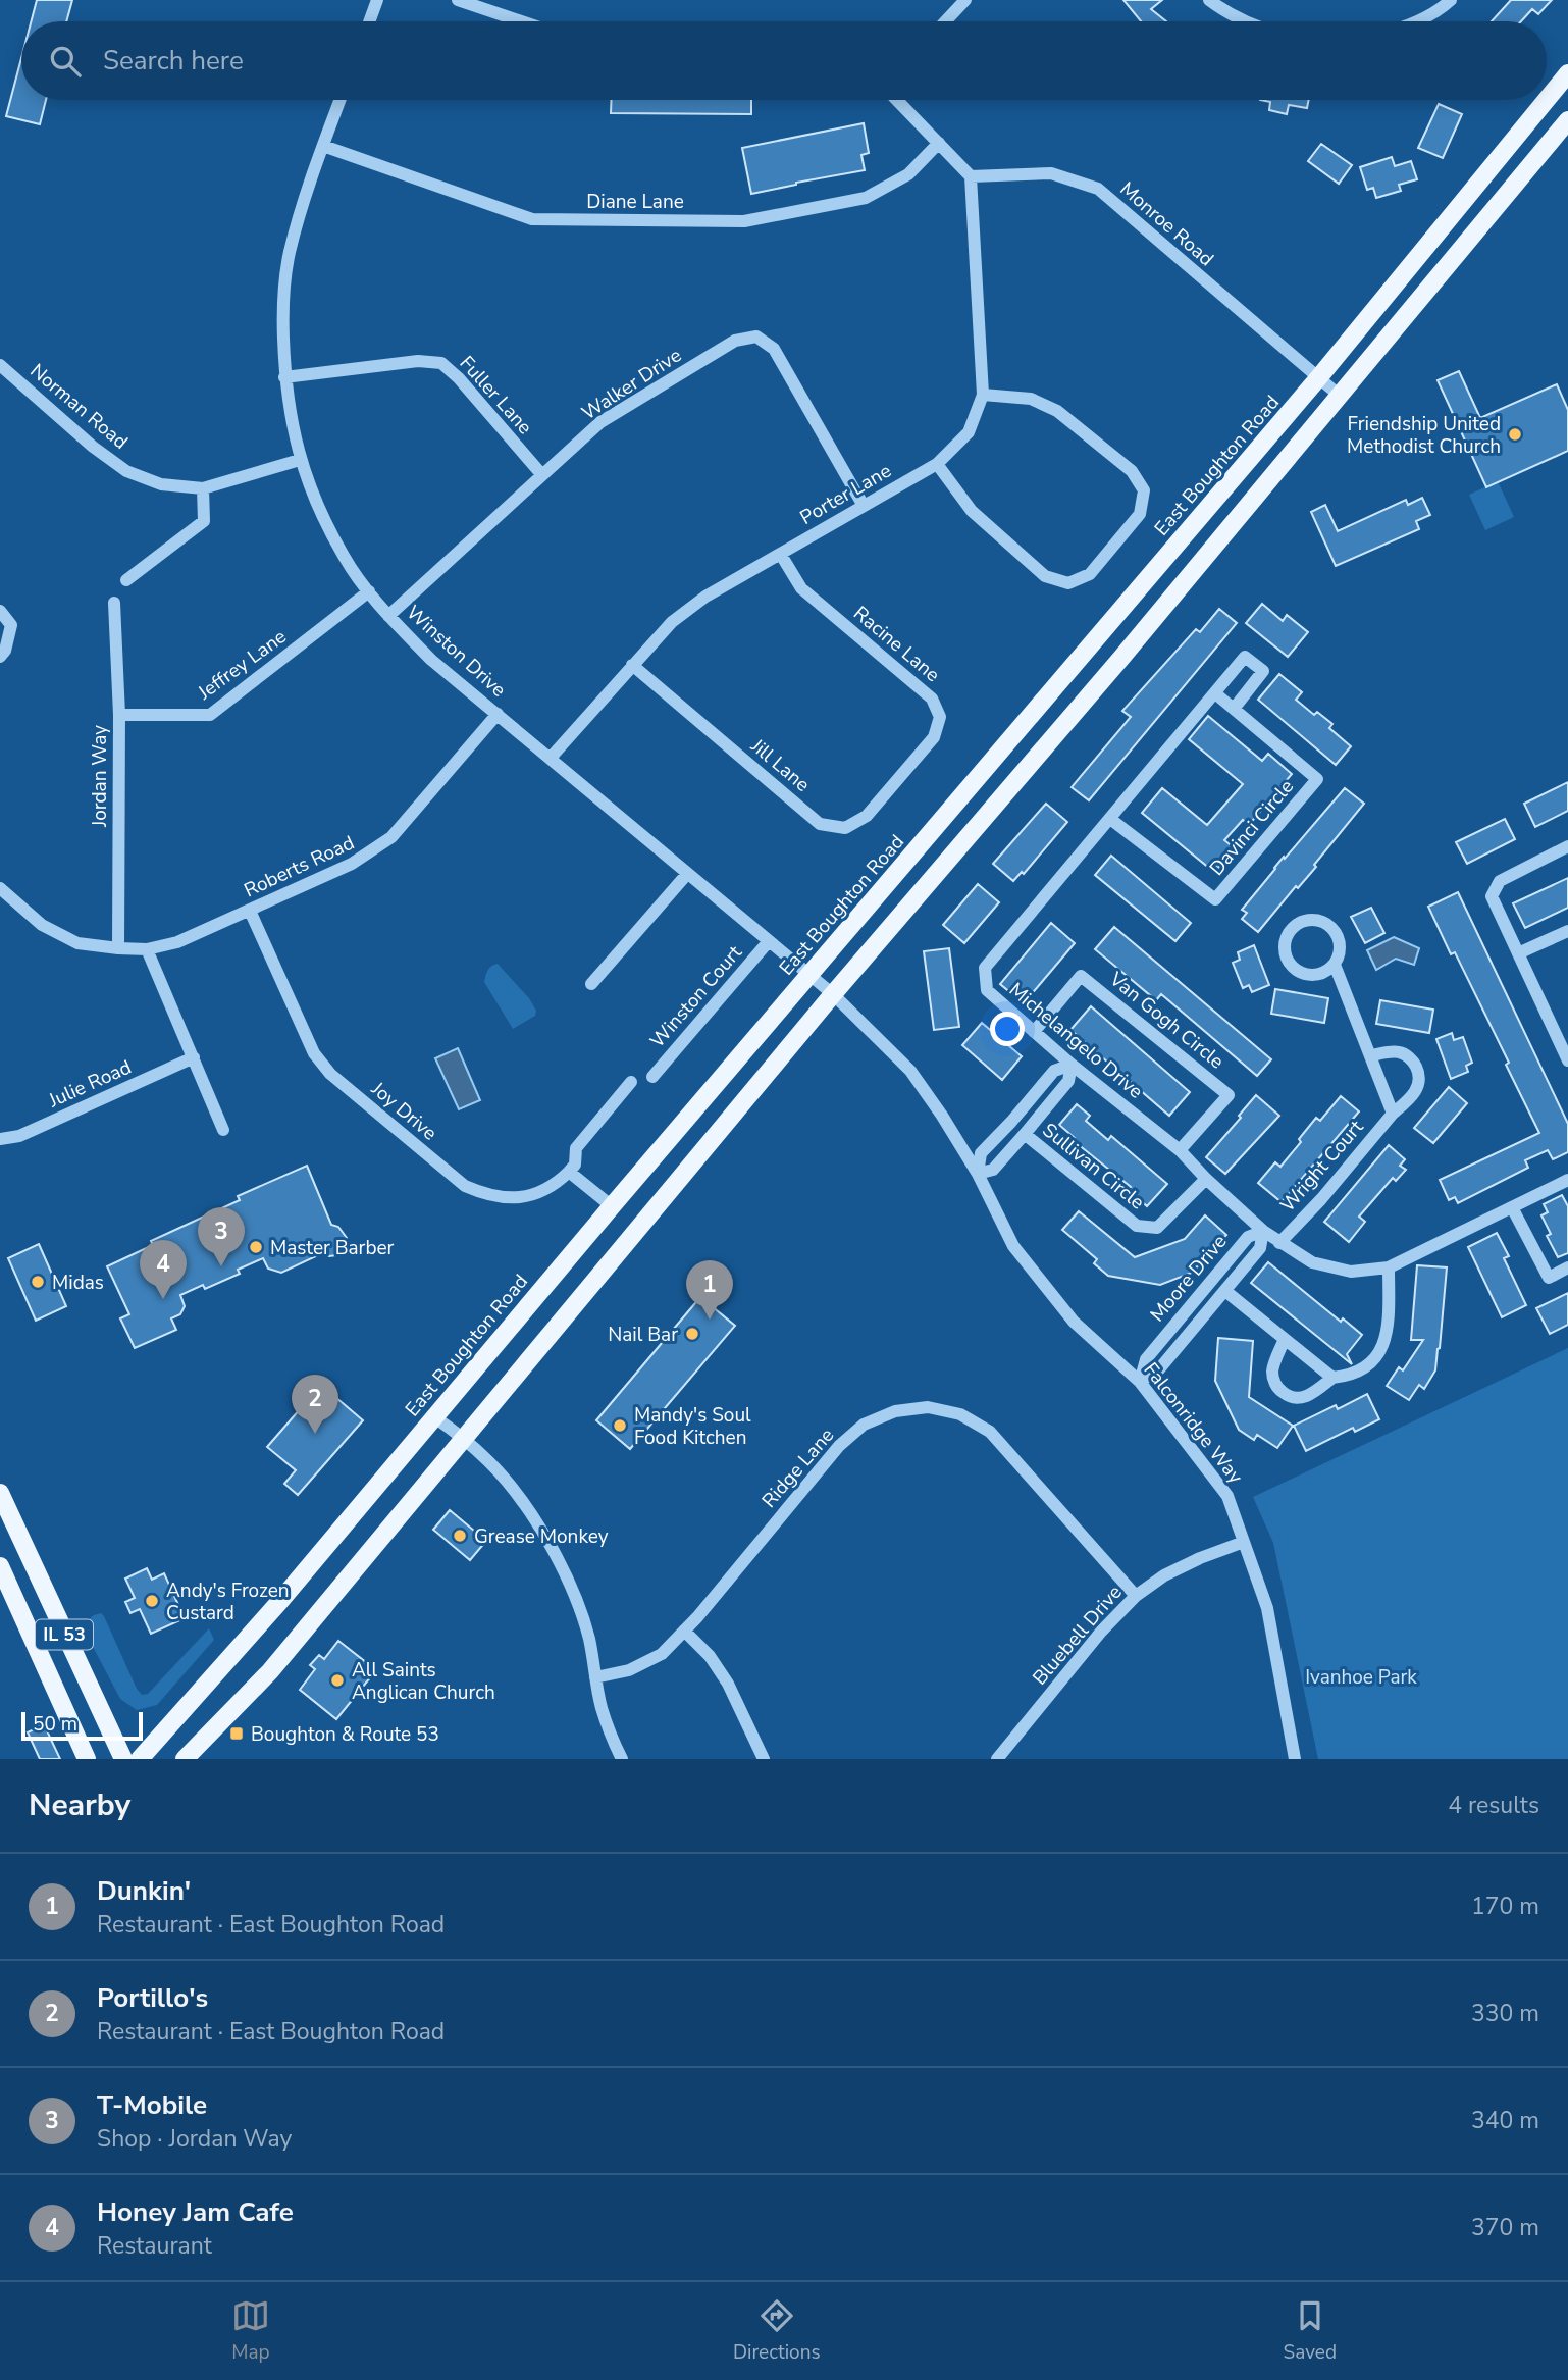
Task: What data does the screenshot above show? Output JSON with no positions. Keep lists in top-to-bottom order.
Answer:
{
  "streets": {
    "main road": ["East Boughton Road", "IL 53"],
    "street": [
      "Diane Lane",
      "Monroe Road",
      "Walker Drive",
      "Fuller Lane",
      "Norman Road",
      "Porter Lane",
      "Racine Lane",
      "Winston Drive",
      "Jeffrey Lane",
      "Jill Lane",
      "Jordan Way",
      "Davinci Circle",
      "Roberts Road",
      "Winston Court",
      "Van Gogh Circle",
      "Michelangelo Drive",
      "Julie Road",
      "Joy Drive",
      "Sullivan Circle",
      "Wright Court",
      "Moore Drive",
      "Falconridge Way",
      "Ridge Lane",
      "Bluebell Drive"
    ]
  },
  "crossings": [
    ["Diane Lane", "Winston Drive"],
    ["Monroe Road", "East Boughton Road"],
    ["Monroe Road", "Porter Lane"],
    ["Walker Drive", "Fuller Lane"],
    ["Walker Drive", "Porter Lane"],
    ["Walker Drive", "Winston Drive"],
    ["Fuller Lane", "Winston Drive"],
    ["Norman Road", "Winston Drive"],
    ["East Boughton Road", "Winston Drive"],
    ["Porter Lane", "Racine Lane"],
    ["Porter Lane", "Winston Drive"],
    ["Porter Lane", "Jill Lane"],
    ["Racine Lane", "Jill Lane"],
    ["Winston Drive", "Jeffrey Lane"],
    ["Winston Drive", "Roberts Road"],
    ["Winston Drive", "Winston Court"],
    ["Winston Drive", "Falconridge Way"],
    ["Jeffrey Lane", "Jordan Way"],
    ["Jordan Way", "Roberts Road"],
    ["Davinci Circle", "Michelangelo Drive"],
    ["Roberts Road", "Joy Drive"],
    ["Van Gogh Circle", "Michelangelo Drive"],
    ["Michelangelo Drive", "Sullivan Circle"],
    ["Michelangelo Drive", "Wright Court"],
    ["Michelangelo Drive", "Moore Drive"],
    ["Moore Drive", "Falconridge Way"],
    ["Falconridge Way", "Bluebell Drive"],
    ["Ridge Lane", "Bluebell Drive"]
  ],
  "parks": ["Ivanhoe Park"],
  "places": {
    "other": [
      "Friendship United Methodist Church",
      "Master Barber",
      "Midas",
      "Nail Bar",
      "Mandy's Soul Food Kitchen",
      "Grease Monkey",
      "Andy's Frozen Custard",
      "All Saints Anglican Church"
    ],
    "transit": ["Boughton & Route 53"]
  },
  "scale_bar": "50 m",
  "page": {
    "search": "Search here",
    "pins": [
      "3",
      "4",
      "1",
      "2"
    ],
    "scale": "50 m",
    "heading": ["Nearby", "4 results"],
    "list": [
      {
        "mark": "1",
        "name": "Dunkin'",
        "note": "Restaurant · East Boughton Road",
        "value": "170 m"
      },
      {
        "mark": "2",
        "name": "Portillo's",
        "note": "Restaurant · East Boughton Road",
        "value": "330 m"
      },
      {
        "mark": "3",
        "name": "T-Mobile",
        "note": "Shop · Jordan Way",
        "value": "340 m"
      },
      {
        "mark": "4",
        "name": "Honey Jam Cafe",
        "note": "Restaurant",
        "value": "370 m"
      }
    ],
    "nav": ["Map", "Directions", "Saved"]
  }
}
